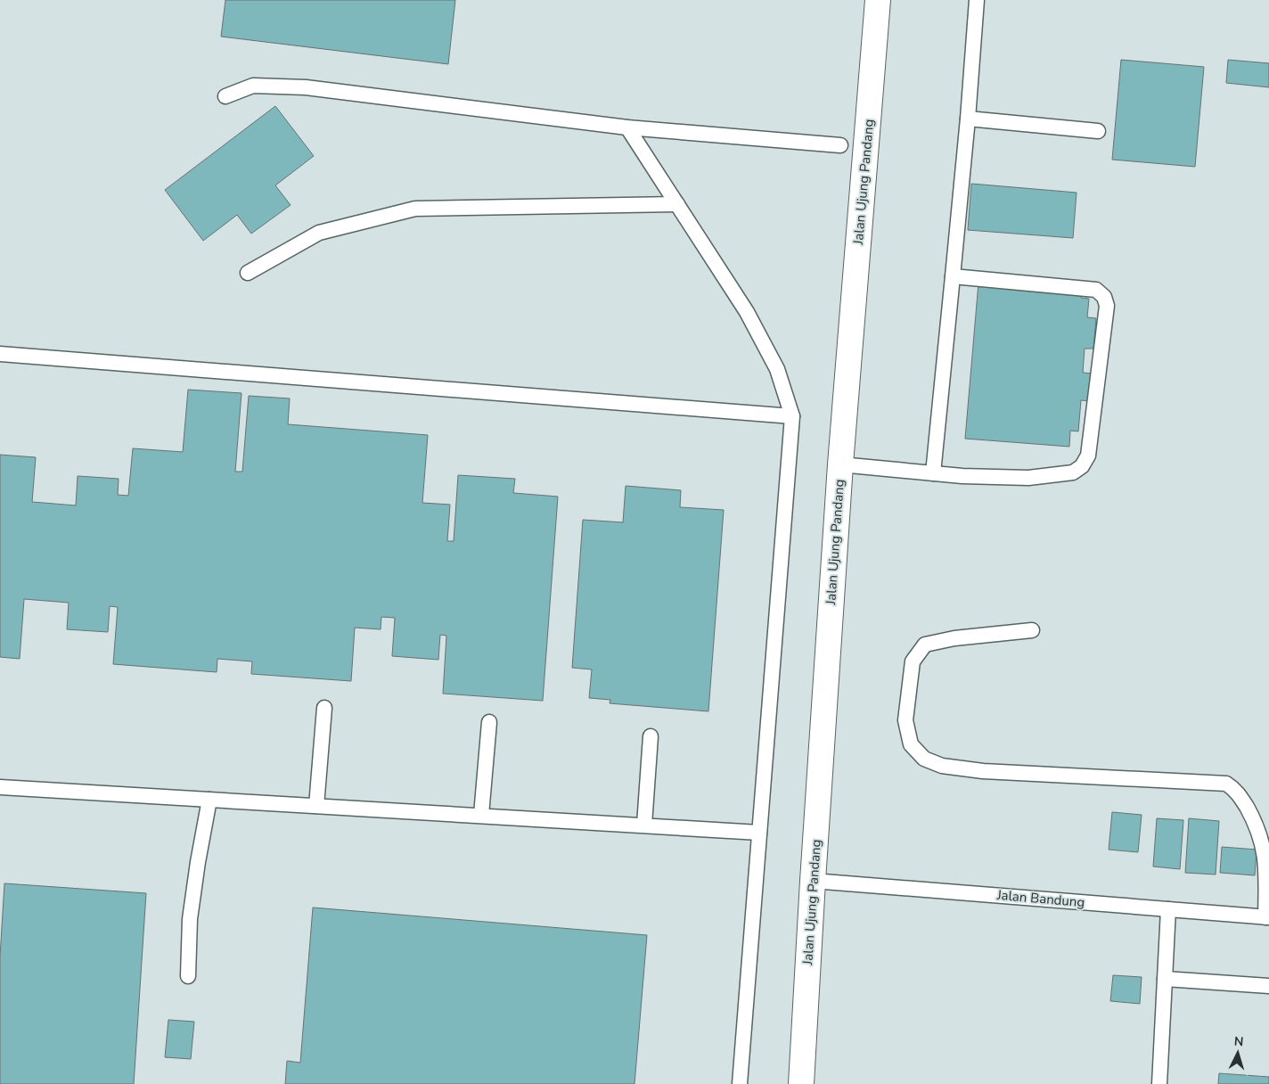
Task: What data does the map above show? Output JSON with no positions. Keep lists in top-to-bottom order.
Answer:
{
  "streets": {
    "street": ["Jalan Ujung Pandang"],
    "lane": ["Jalan Bandung"]
  },
  "crossings": [
    ["Jalan Ujung Pandang", "Jalan Bandung"]
  ],
  "north": "top"
}
